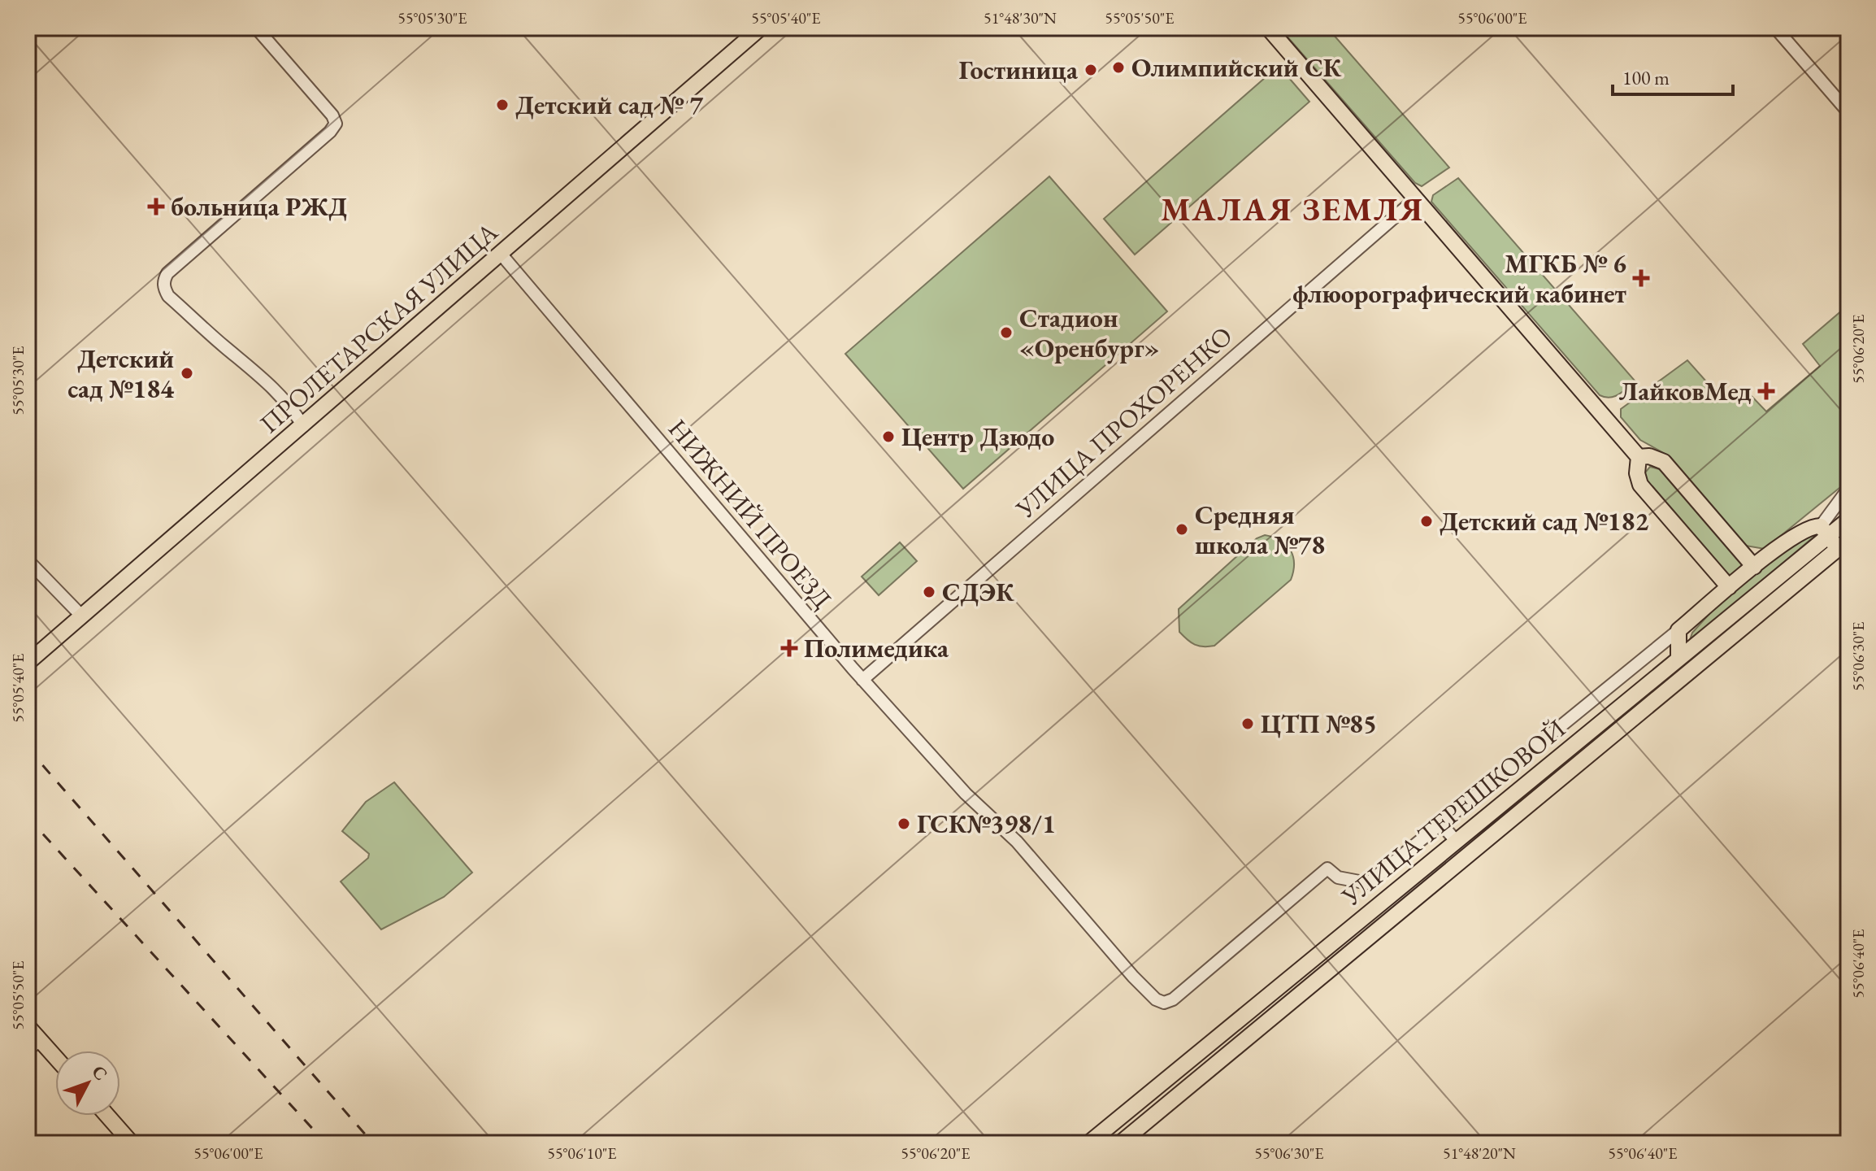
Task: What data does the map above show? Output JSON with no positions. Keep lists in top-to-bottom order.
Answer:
{
  "streets": {
    "main road": ["ПРОЛЕТАРСКАЯ УЛИЦА", "УЛИЦА ТЕРЕШКОВОЙ"],
    "street": ["УЛИЦА ПРОХОРЕНКО", "НИЖНИЙ ПРОЕЗД"]
  },
  "crossings": [
    ["ПРОЛЕТАРСКАЯ УЛИЦА", "НИЖНИЙ ПРОЕЗД"],
    ["УЛИЦА ПРОХОРЕНКО", "НИЖНИЙ ПРОЕЗД"]
  ],
  "districts": ["МАЛАЯ ЗЕМЛЯ"],
  "places": {
    "other": [
      "Олимпийский СК",
      "Гостиница",
      "Детский сад № 7",
      "Стадион «Оренбург»",
      "Детский сад №184",
      "Центр Дзюдо",
      "Детский сад №182",
      "Средняя школа №78",
      "СДЭК",
      "ЦТП №85",
      "ГСК№398/1"
    ],
    "health": [
      "больница РЖД",
      "МГКБ № 6 флюорографический кабинет",
      "ЛайковМед",
      "Полимедика"
    ]
  },
  "scale_bar": "100 m",
  "north": "top right",
  "coordinates": [
    "55°05'30\"E",
    "55°05'40\"E",
    "51°48'30\"N",
    "55°05'50\"E",
    "55°06'00\"E",
    "55°06'20\"E",
    "55°06'30\"E",
    "55°06'40\"E",
    "55°06'10\"E",
    "51°48'20\"N"
  ]
}
